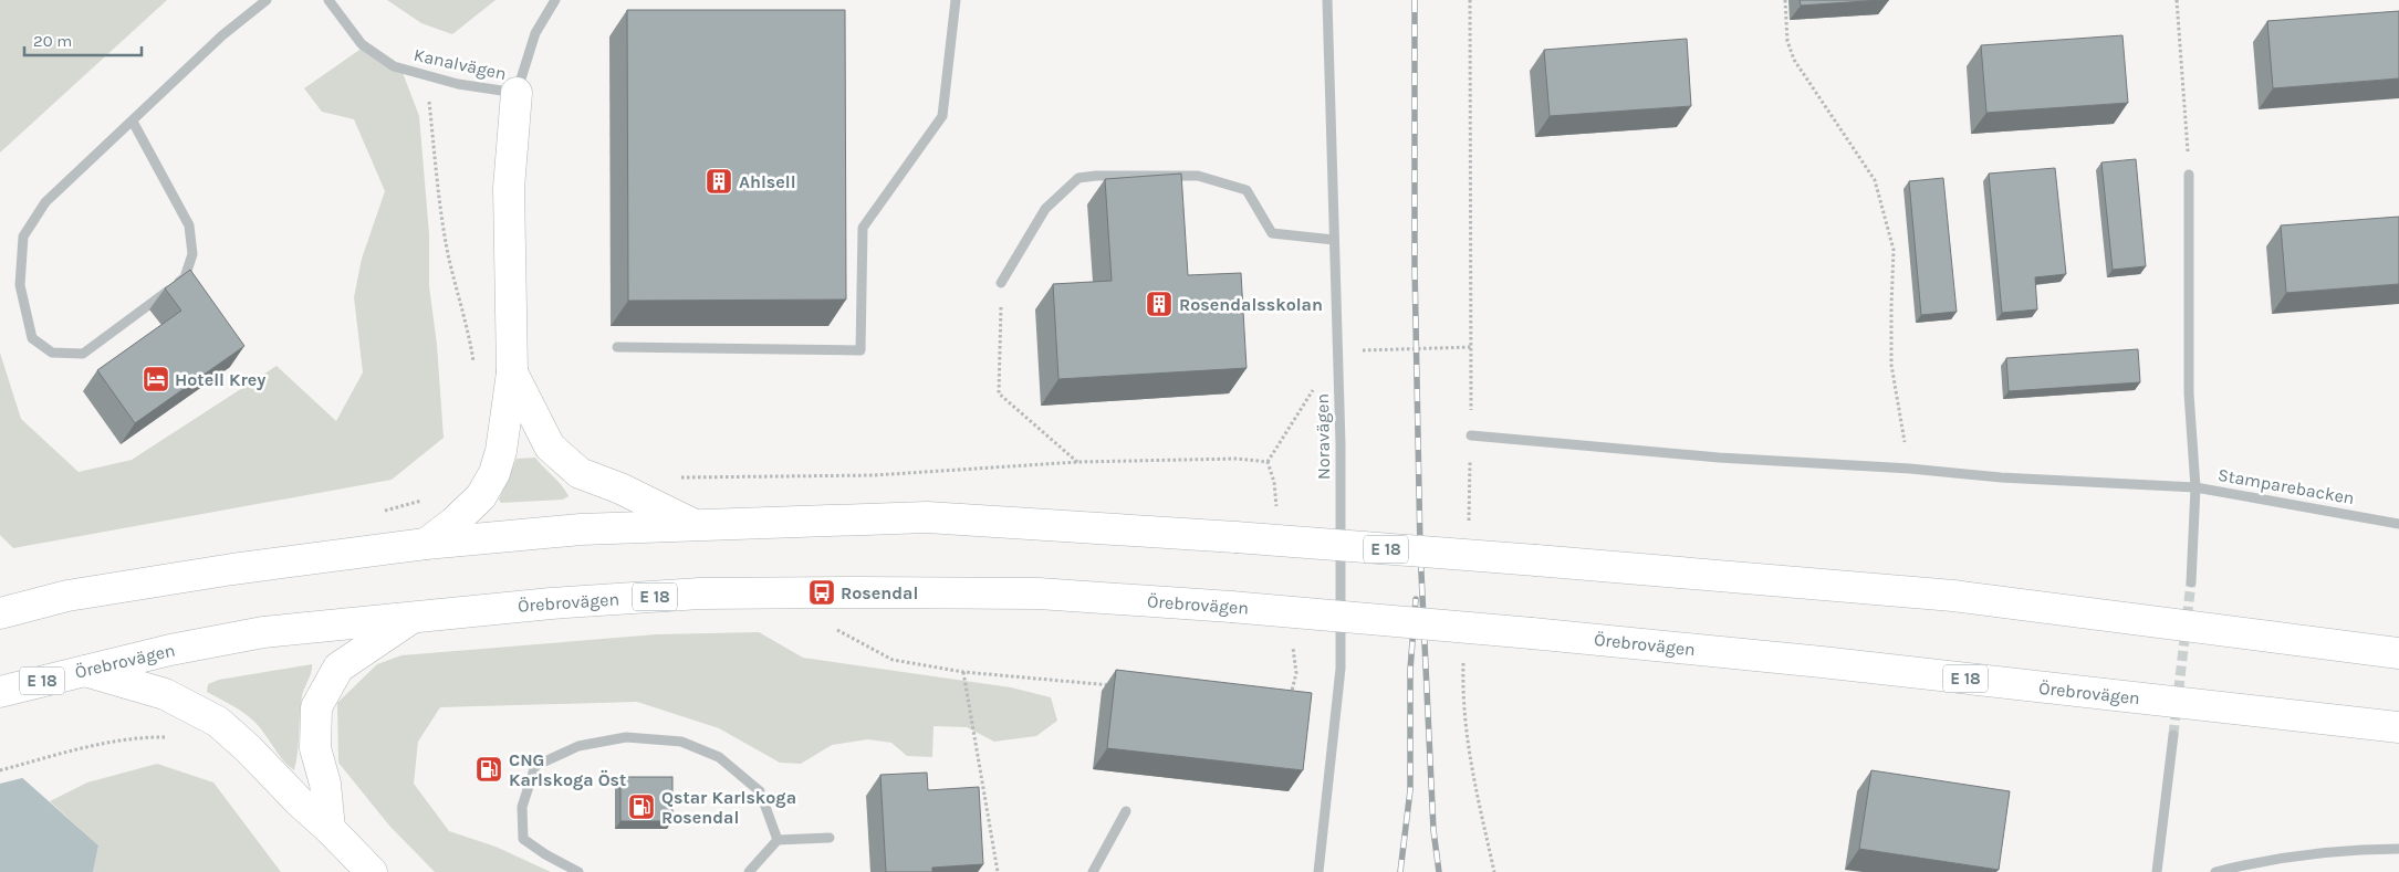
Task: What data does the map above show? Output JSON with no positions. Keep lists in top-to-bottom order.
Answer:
{
  "streets": {
    "highway": ["E 18", "Örebrovägen"],
    "street": ["Kanalvägen", "Noravägen", "Stamparebacken"]
  },
  "places": {
    "building": ["Ahlsell", "Rosendalsskolan"],
    "hotel": ["Hotell Krey"],
    "bus stop": ["Rosendal"],
    "fuel station": ["CNG Karlskoga Öst", "Qstar Karlskoga Rosendal"]
  },
  "scale_bar": "20 m"
}
